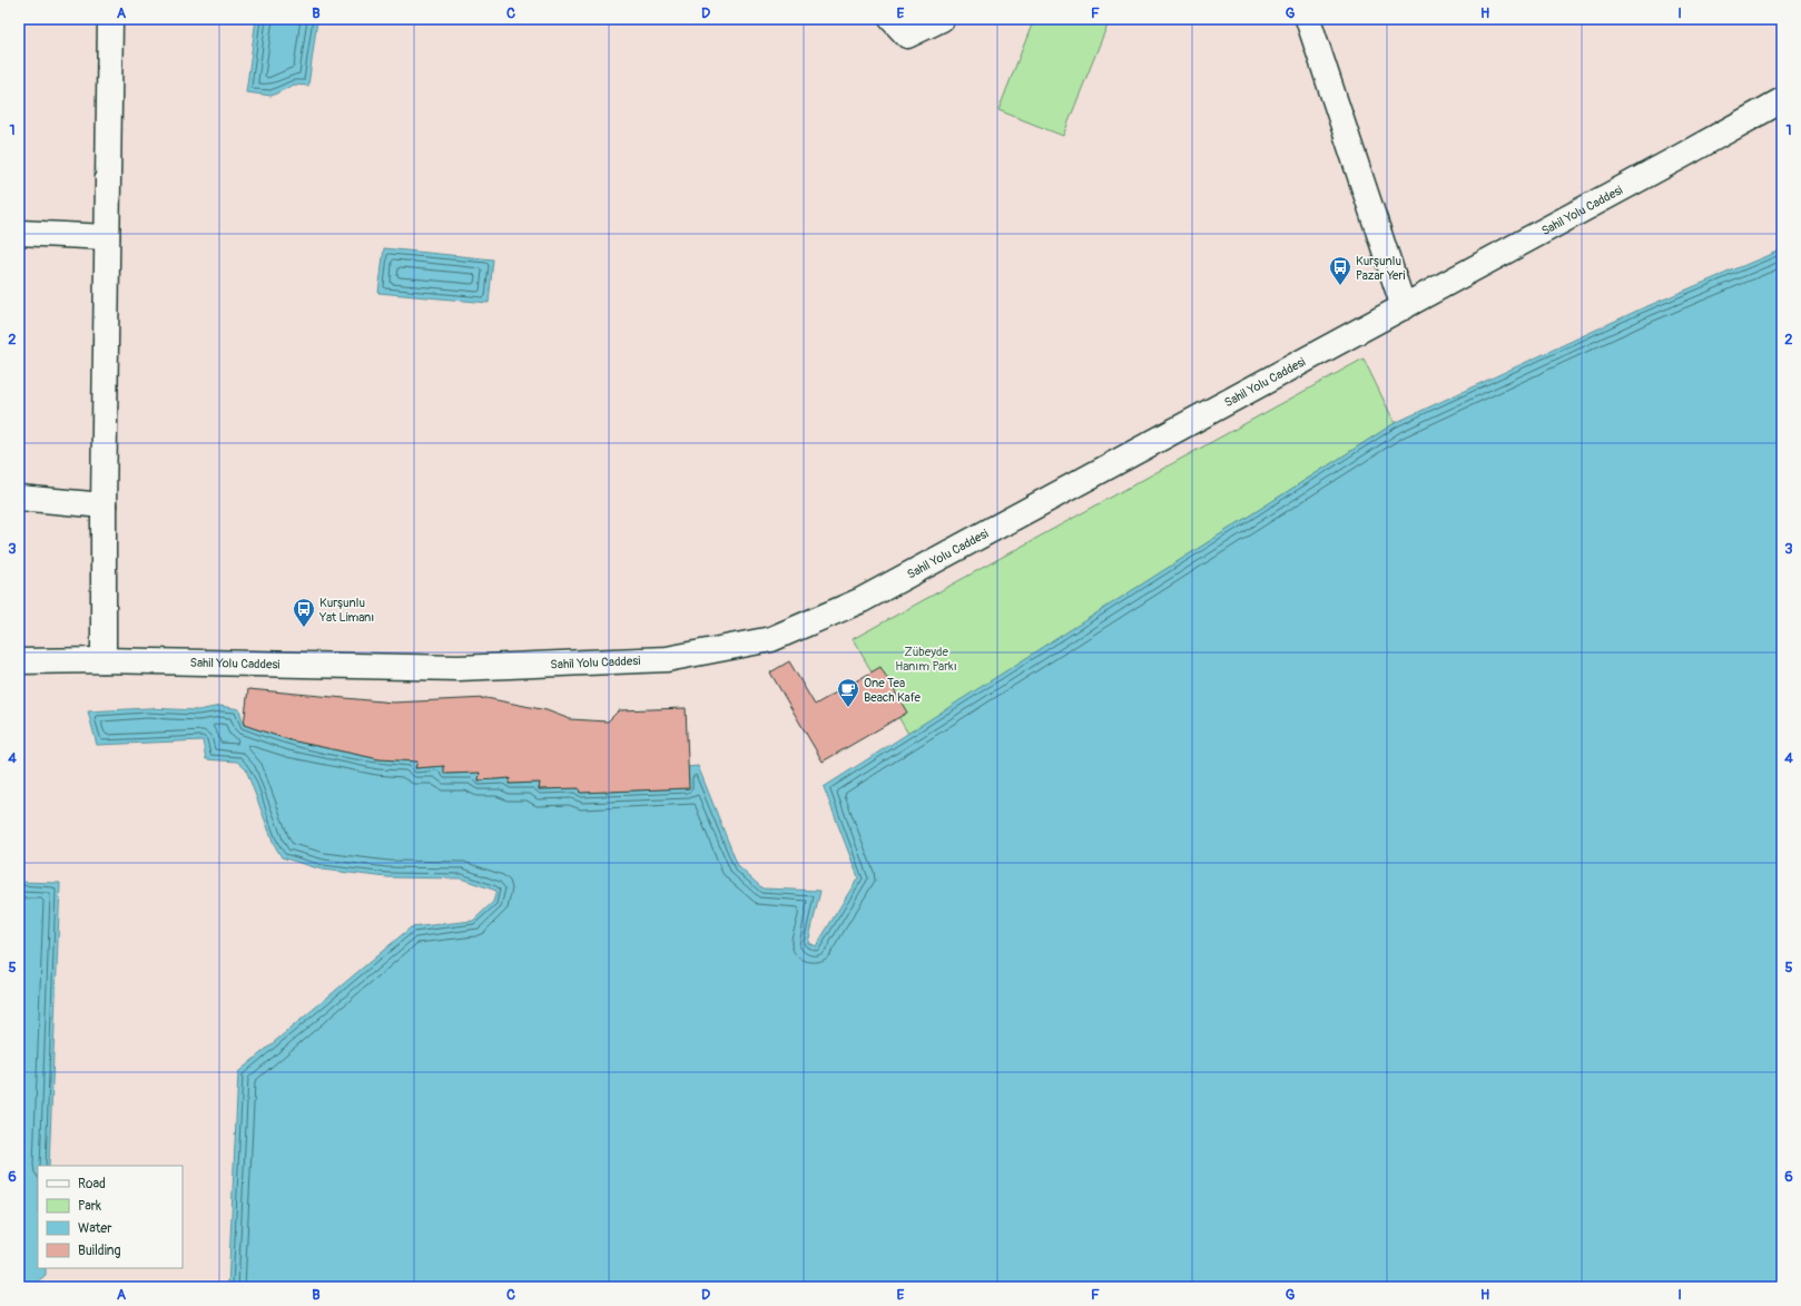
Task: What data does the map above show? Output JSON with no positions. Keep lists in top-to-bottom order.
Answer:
{
  "streets": {
    "main road": ["Sahil Yolu Caddesi"]
  },
  "parks": ["Zübeyde Hanım Parkı"],
  "places": {
    "bus stop": ["Kurşunlu Pazar Yeri", "Kurşunlu Yat Limanı"],
    "cafe": ["One Tea Beach Kafe"]
  },
  "legend": [
    "Road",
    "Park",
    "Water",
    "Building"
  ],
  "grid": {
    "columns": [
      "A",
      "B",
      "C",
      "D",
      "E",
      "F",
      "G",
      "H",
      "I"
    ],
    "rows": [
      "1",
      "2",
      "3",
      "4",
      "5",
      "6"
    ]
  }
}
